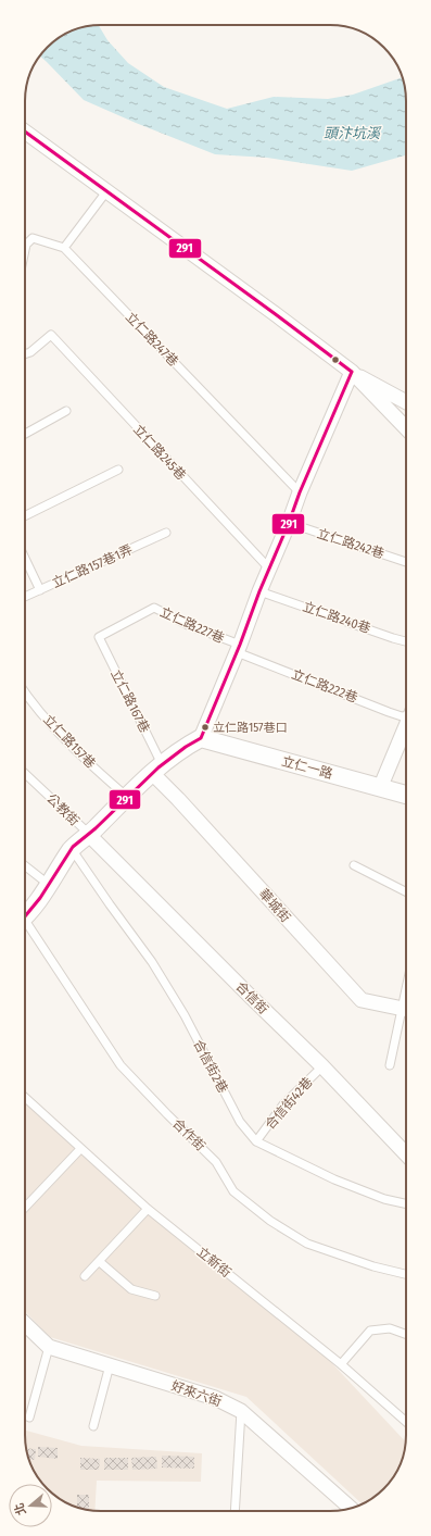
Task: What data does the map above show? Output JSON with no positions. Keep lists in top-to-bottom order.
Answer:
{
  "streets": {
    "street": [
      "立仁一路",
      "華城街",
      "合信街",
      "好來六街"
    ],
    "lane": [
      "立仁路247巷",
      "立仁路245巷",
      "立仁路242巷",
      "立仁路157巷1弄",
      "立仁路240巷",
      "立仁路227巷",
      "立仁路222巷",
      "立仁路167巷",
      "立仁路157巷",
      "公教街",
      "合信街2巷",
      "合信街42巷",
      "合作街",
      "立新街"
    ]
  },
  "crossings": [
    ["立仁路227巷", "立仁路222巷"],
    ["立仁路227巷", "立仁路167巷"],
    ["立仁路167巷", "華城街"],
    ["公教街", "合信街"],
    ["合信街", "合信街42巷"],
    ["合信街2巷", "合信街42巷"]
  ],
  "water": ["頭汴坑溪"],
  "places": ["立仁路157巷口"],
  "lines": ["transit line 291"],
  "north": "left"
}
